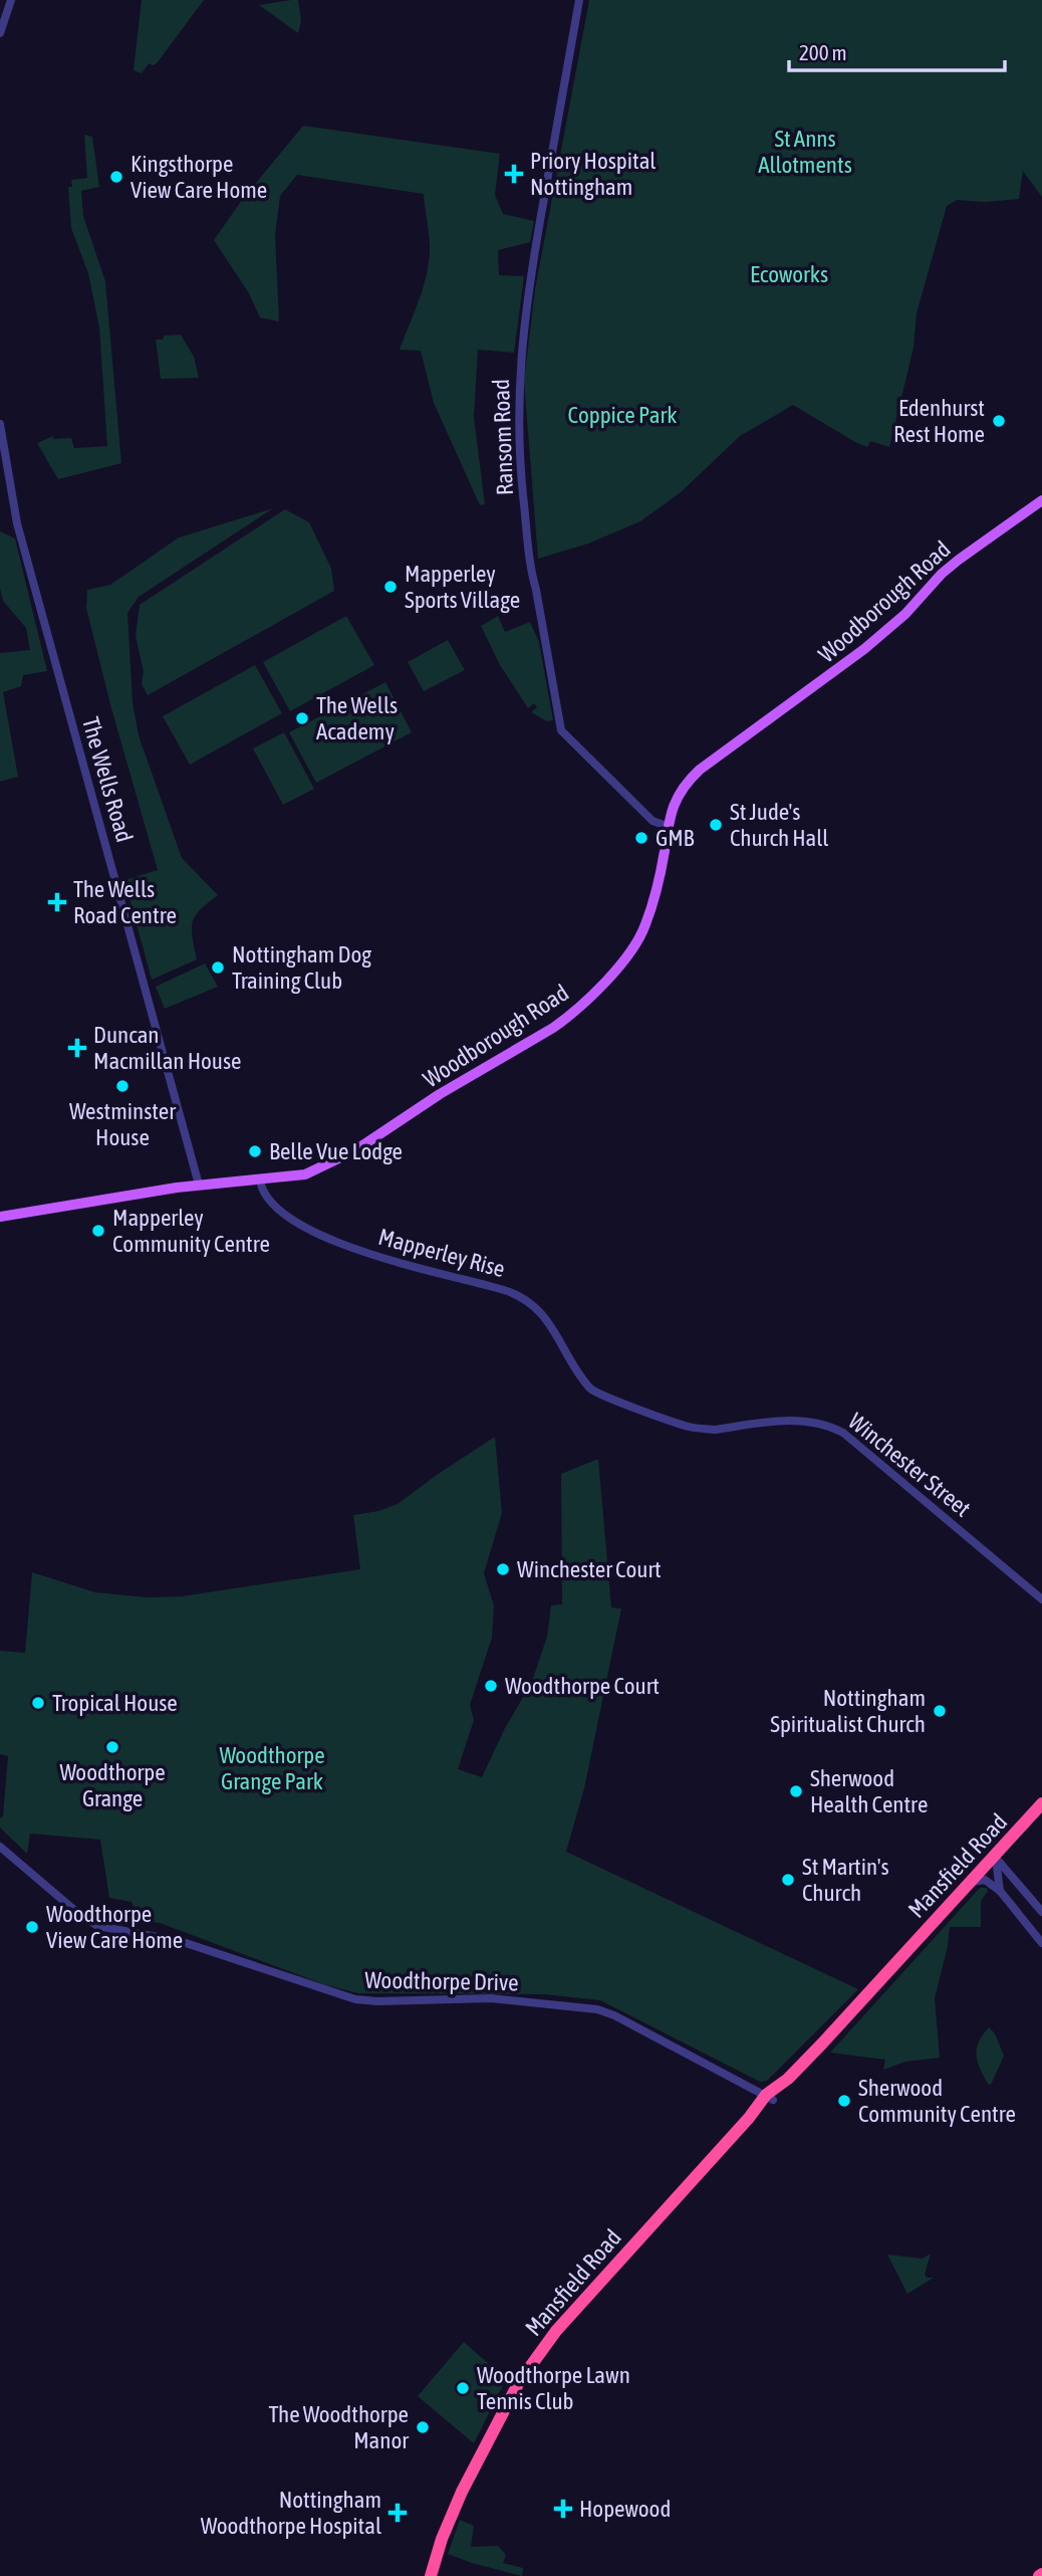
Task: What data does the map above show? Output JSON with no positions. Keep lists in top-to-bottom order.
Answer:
{
  "streets": {
    "highway": ["Mansfield Road"],
    "main road": ["Woodborough Road"],
    "street": [
      "Ransom Road",
      "The Wells Road",
      "Mapperley Rise",
      "Winchester Street",
      "Woodthorpe Drive"
    ]
  },
  "crossings": [
    ["Ransom Road", "Woodborough Road"],
    ["Woodborough Road", "The Wells Road"],
    ["Woodborough Road", "Mapperley Rise"],
    ["Mapperley Rise", "Winchester Street"],
    ["Mansfield Road", "Woodthorpe Drive"]
  ],
  "parks": [
    "St Anns Allotments",
    "Ecoworks",
    "Coppice Park",
    "Woodthorpe Grange Park"
  ],
  "places": {
    "health": [
      "Priory Hospital Nottingham",
      "The Wells Road Centre",
      "Duncan Macmillan House",
      "Hopewood",
      "Nottingham Woodthorpe Hospital"
    ],
    "other": [
      "Kingsthorpe View Care Home",
      "Edenhurst Rest Home",
      "Mapperley Sports Village",
      "The Wells Academy",
      "St Jude's Church Hall",
      "GMB",
      "Nottingham Dog Training Club",
      "Westminster House",
      "Belle Vue Lodge",
      "Mapperley Community Centre",
      "Winchester Court",
      "Woodthorpe Court",
      "Tropical House",
      "Nottingham Spiritualist Church",
      "Woodthorpe Grange",
      "Sherwood Health Centre",
      "St Martin's Church",
      "Woodthorpe View Care Home",
      "Sherwood Community Centre",
      "Woodthorpe Lawn Tennis Club",
      "The Woodthorpe Manor"
    ]
  },
  "scale_bar": "200 m"
}
